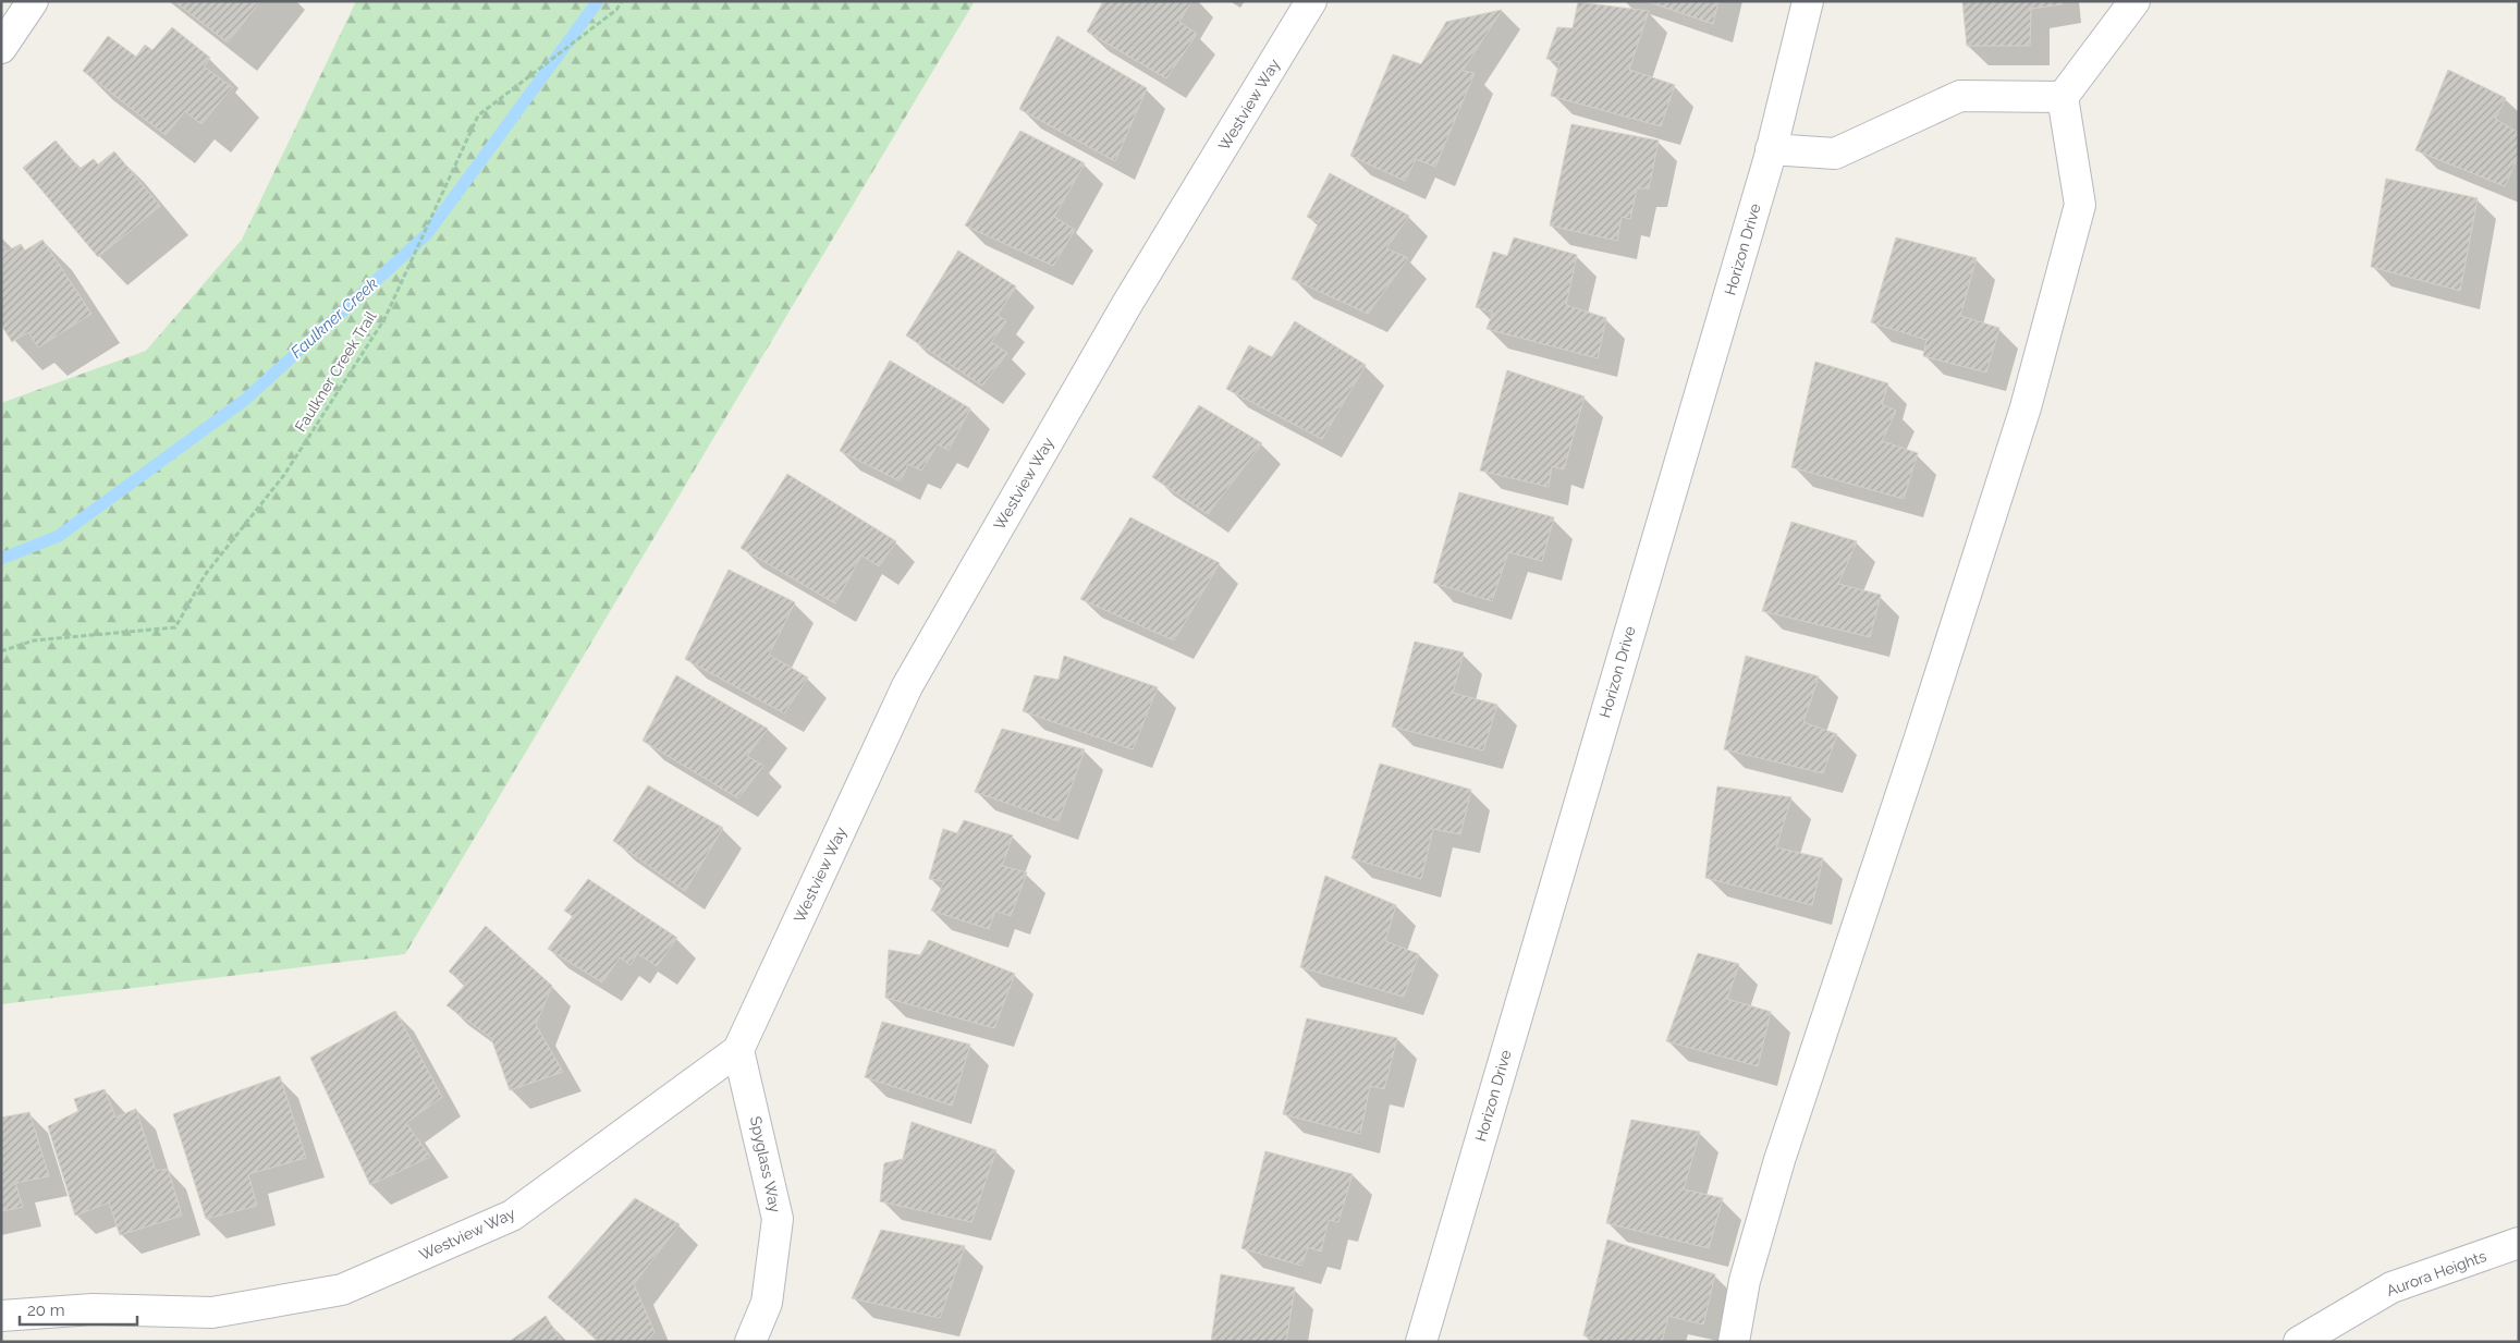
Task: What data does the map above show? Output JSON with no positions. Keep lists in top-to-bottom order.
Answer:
{
  "streets": {
    "street": [
      "Westview Way",
      "Horizon Drive",
      "Spyglass Way",
      "Aurora Heights"
    ],
    "path": ["Faulkner Creek Trail"]
  },
  "crossings": [
    ["Westview Way", "Spyglass Way"]
  ],
  "water": ["Faulkner Creek"],
  "scale_bar": "20 m"
}
